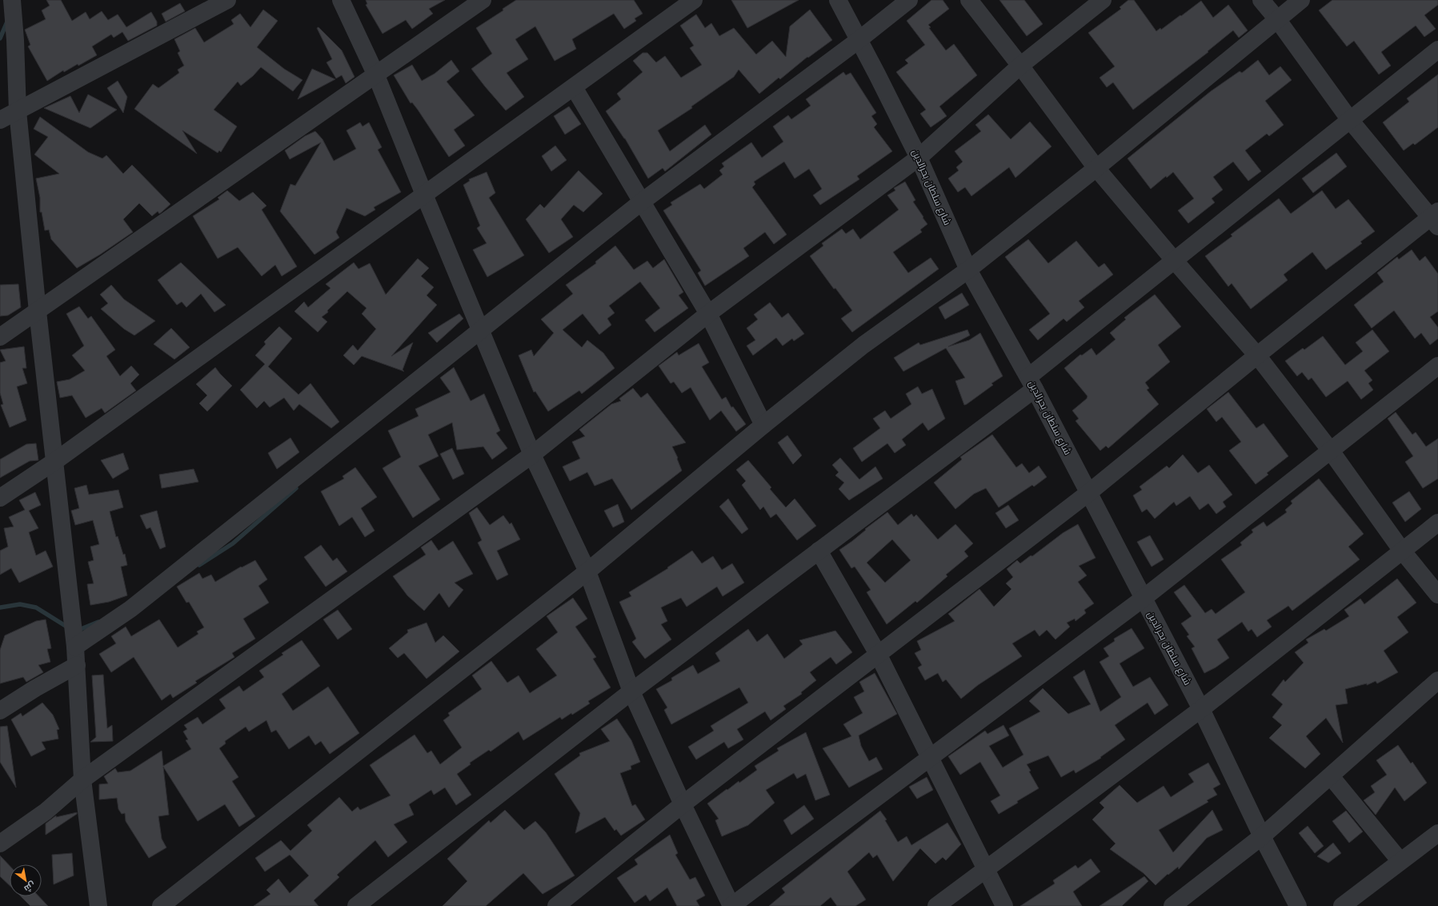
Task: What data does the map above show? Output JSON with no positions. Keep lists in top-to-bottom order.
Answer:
{
  "streets": {
    "street": ["شارع سلطان بحرالدين"]
  },
  "north": "bottom right"
}
